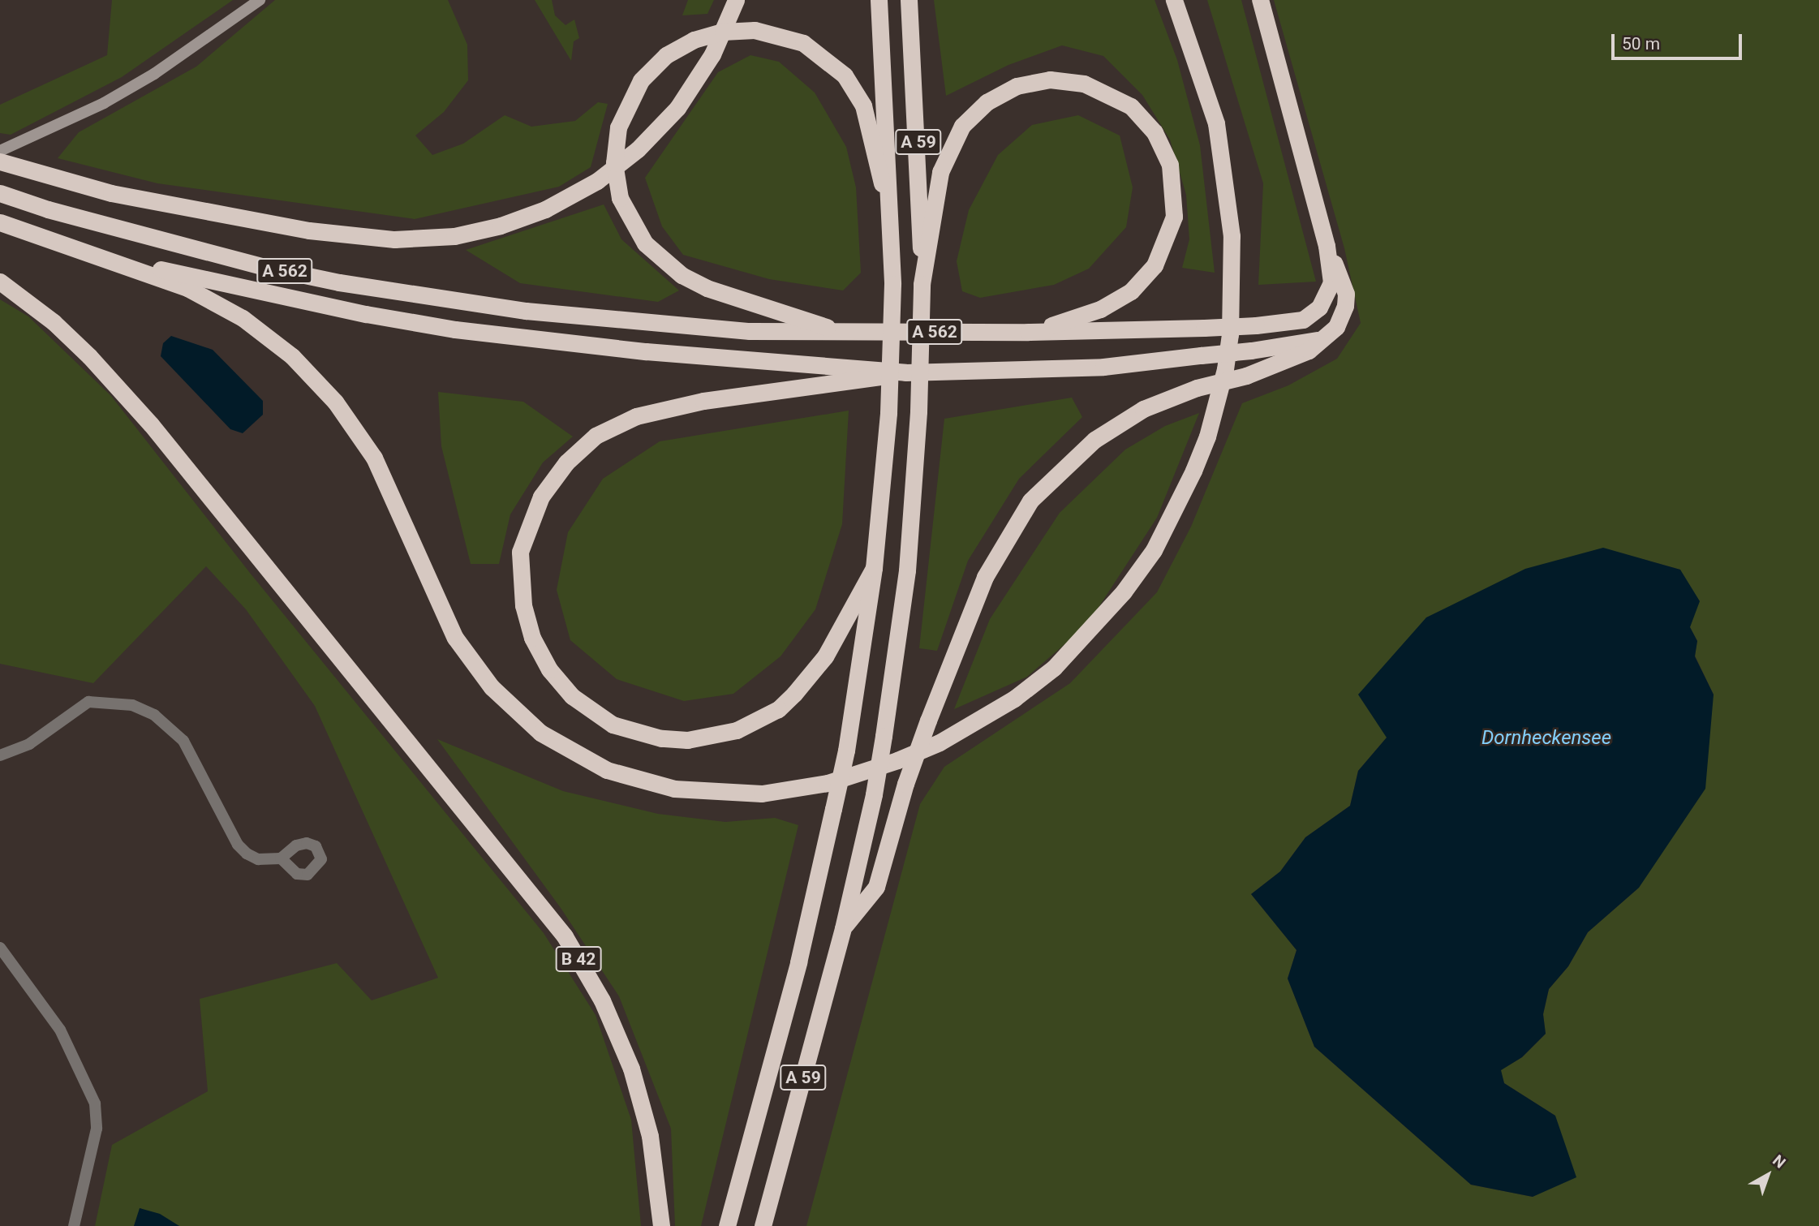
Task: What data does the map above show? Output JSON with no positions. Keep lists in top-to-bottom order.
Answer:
{
  "streets": {
    "highway": ["A 59", "A 562", "B 42"]
  },
  "water": ["Dornheckensee"],
  "scale_bar": "50 m",
  "north": "top right"
}
